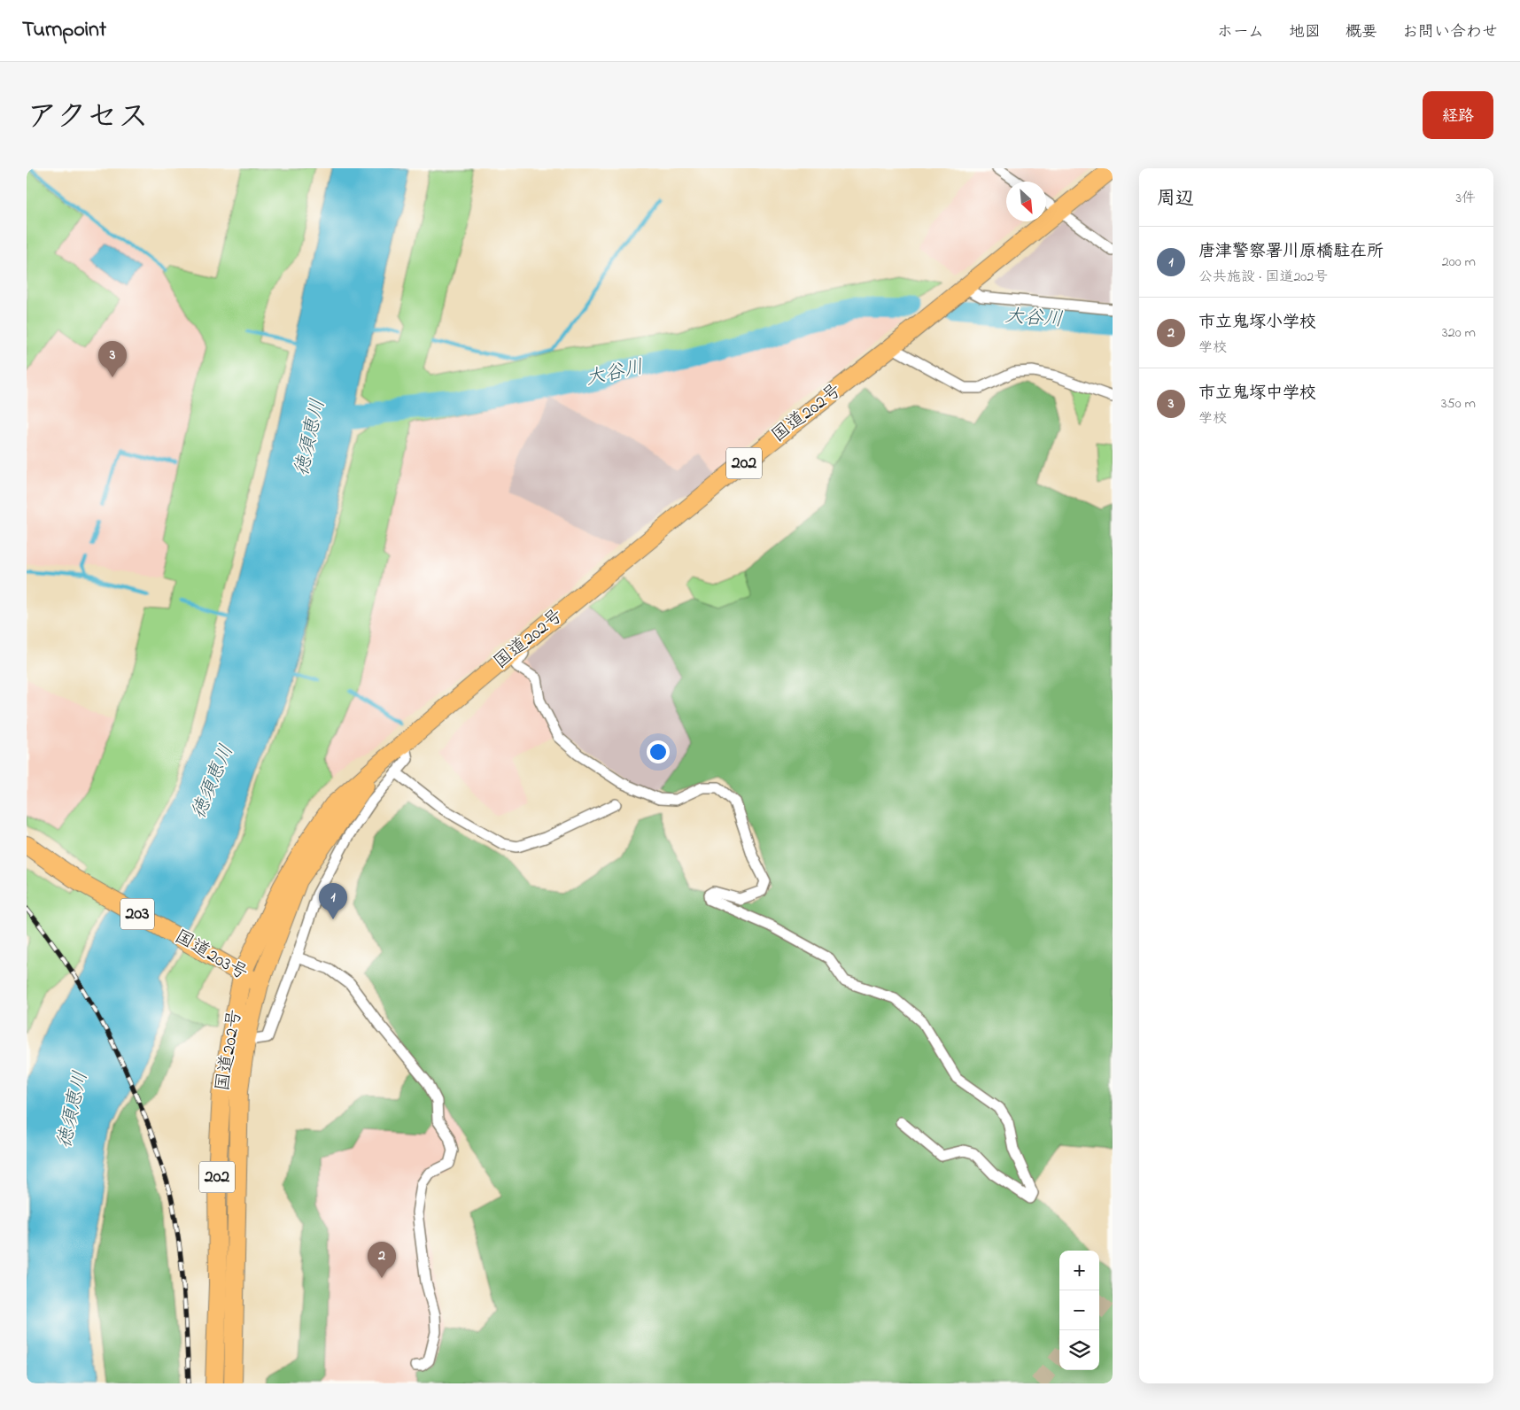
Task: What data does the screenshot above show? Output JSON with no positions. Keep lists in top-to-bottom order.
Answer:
{
  "streets": {
    "highway": [
      "国道202号",
      "202",
      "203",
      "国道203号"
    ]
  },
  "crossings": [
    ["国道202号", "国道203号"]
  ],
  "water": ["大谷川", "徳須恵川"],
  "north": "bottom right",
  "page": {
    "header": "Turnpoint",
    "nav": [
      "ホーム",
      "地図",
      "概要",
      "お問い合わせ"
    ],
    "title": "アクセス",
    "buttons": "経路",
    "heading": ["周辺", "3件"],
    "list": [
      {
        "mark": "1",
        "name": "唐津警察署川原橋駐在所",
        "note": "公共施設 · 国道202号",
        "value": "200 m"
      },
      {
        "mark": "2",
        "name": "市立鬼塚小学校",
        "note": "学校",
        "value": "320 m"
      },
      {
        "mark": "3",
        "name": "市立鬼塚中学校",
        "note": "学校",
        "value": "350 m"
      }
    ],
    "pins": ["3", "1", "2"],
    "map_buttons": ["+", "−"]
  }
}
